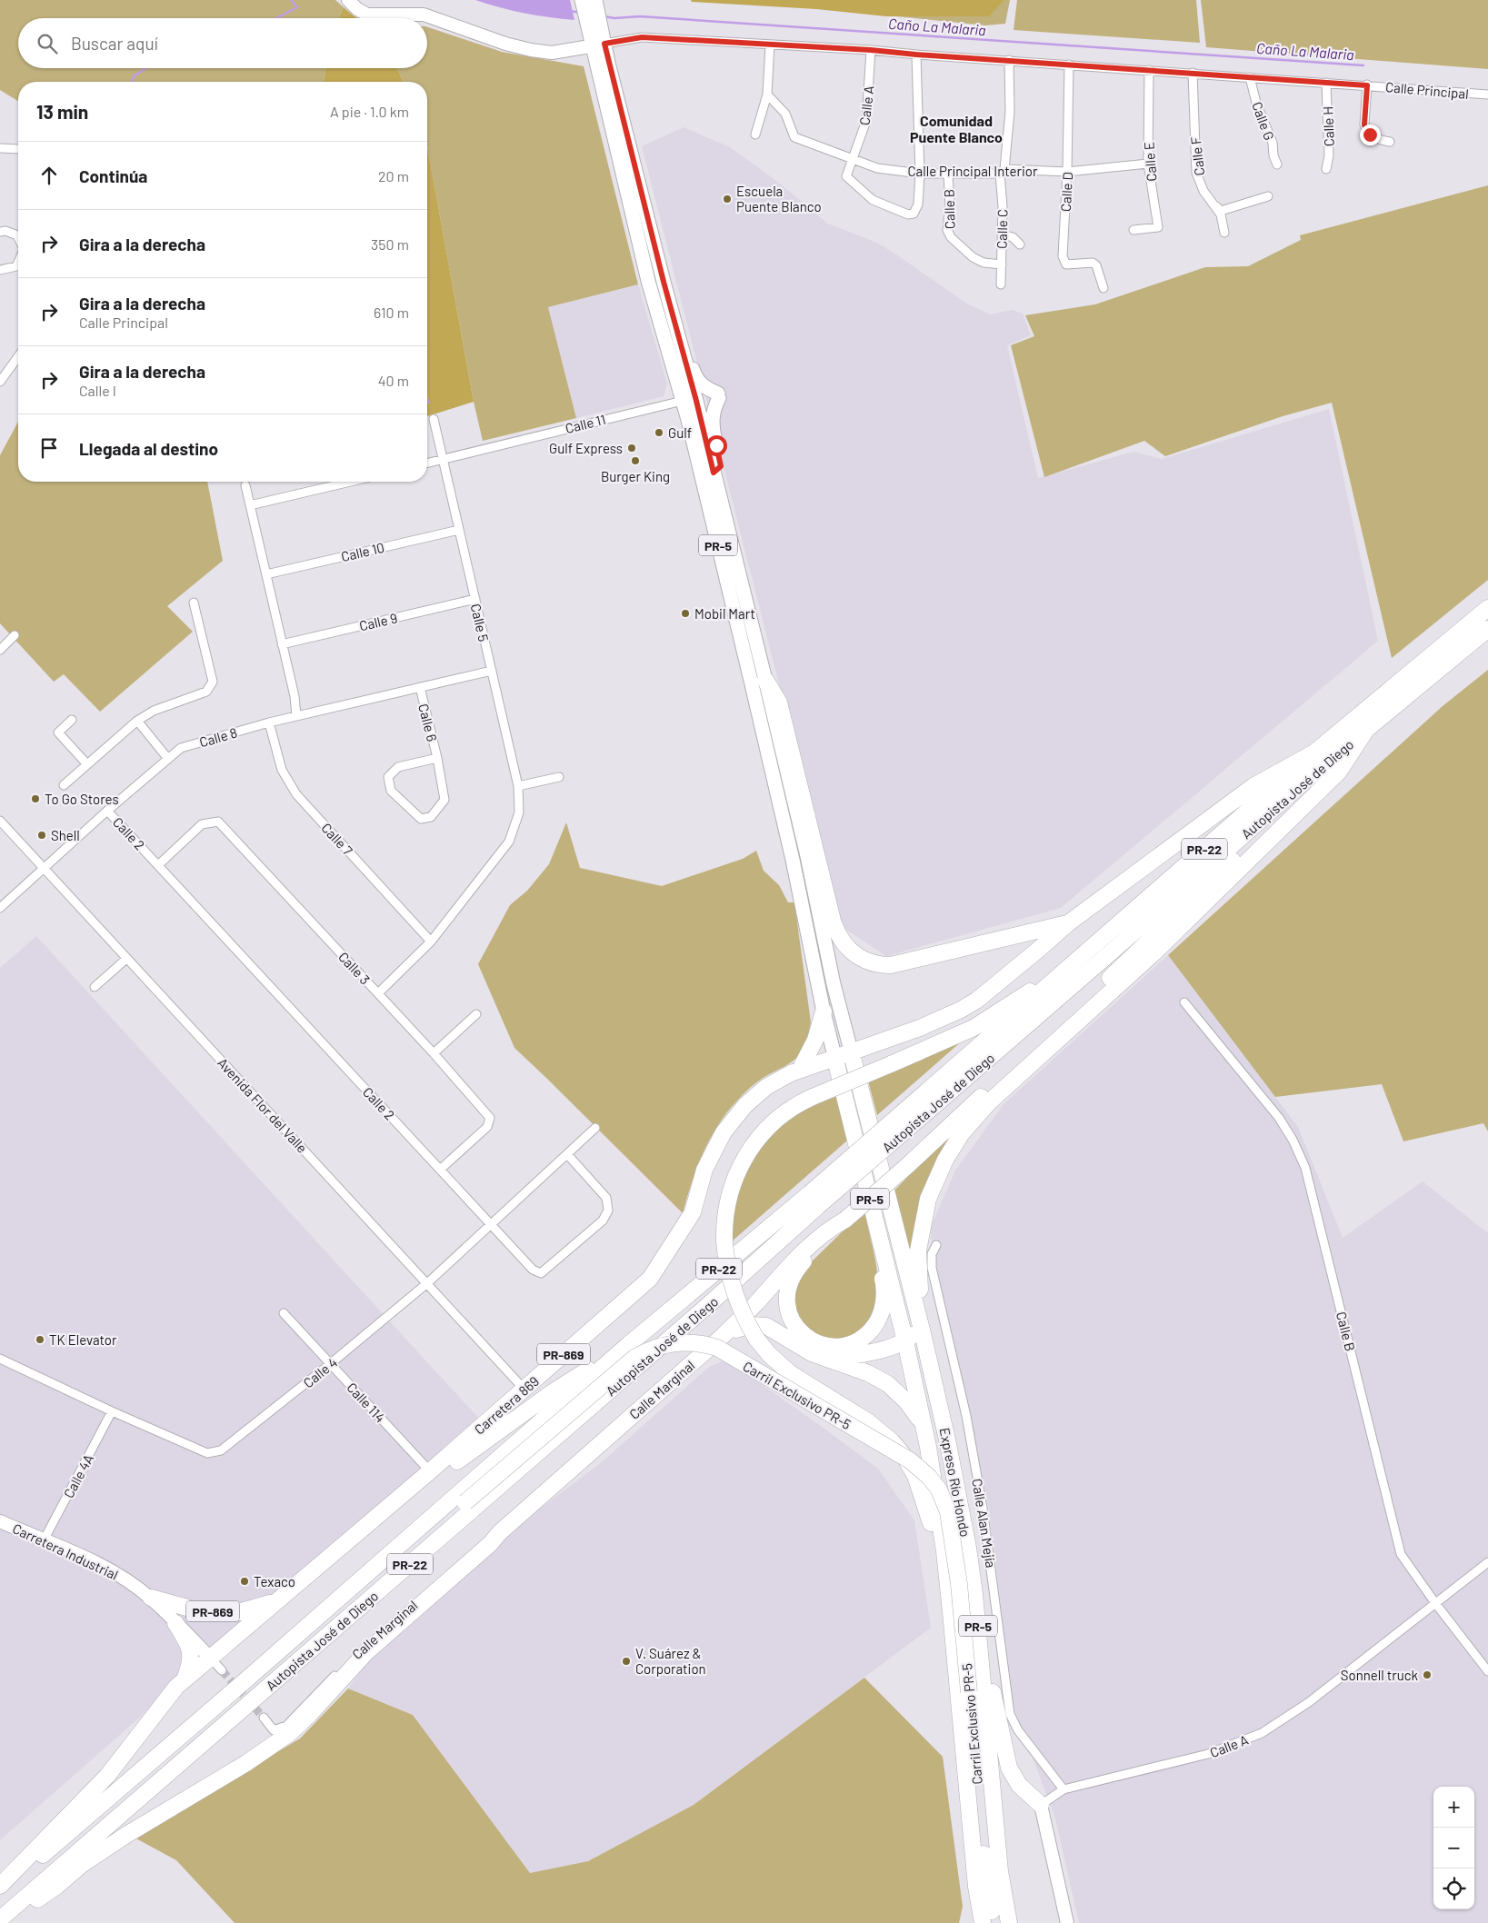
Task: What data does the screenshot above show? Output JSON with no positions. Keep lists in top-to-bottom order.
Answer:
{
  "streets": {
    "highway": [
      "PR-5",
      "Autopista José de Diego",
      "PR-22",
      "PR-869",
      "Calle Marginal",
      "Carril Exclusivo PR-5",
      "Carretera 869",
      "Expreso Río Hondo"
    ],
    "street": [
      "Calle Principal",
      "Calle A",
      "Calle G",
      "Calle H",
      "Calle F",
      "Calle E",
      "Calle Principal Interior",
      "Calle D",
      "Calle B",
      "Calle C",
      "Calle 11",
      "Calle 10",
      "Calle 9",
      "Calle 5",
      "Calle 6",
      "Calle 8",
      "Calle 2",
      "Calle 7",
      "Calle 3",
      "Avenida Flor del Valle",
      "Calle 4",
      "Calle 114",
      "Calle 4A",
      "Calle Alan Mejía",
      "Carretera Industrial"
    ]
  },
  "crossings": [
    ["Calle Principal", "Calle A"],
    ["Calle Principal", "Calle G"],
    ["Calle Principal", "Calle H"],
    ["Calle Principal", "Calle F"],
    ["Calle Principal", "Calle E"],
    ["Calle Principal", "Calle D"],
    ["Calle Principal", "Calle C"],
    ["Calle Principal", "PR-5"],
    ["Calle A", "Calle Principal Interior"],
    ["Calle A", "Calle B"],
    ["Calle A", "Calle Alan Mejía"],
    ["Calle E", "Calle Principal Interior"],
    ["Calle Principal Interior", "Calle D"],
    ["Calle Principal Interior", "Calle B"],
    ["Calle Principal Interior", "Calle C"],
    ["Calle B", "Calle C"],
    ["Calle 11", "PR-5"],
    ["Calle 11", "Calle 5"],
    ["PR-5", "Carretera 869"],
    ["PR-5", "Expreso Río Hondo"],
    ["Calle 10", "Calle 5"],
    ["Calle 9", "Calle 5"],
    ["Calle 5", "Calle 8"],
    ["Calle 5", "Calle 7"],
    ["Calle 5", "Calle 3"],
    ["Calle 6", "Calle 8"],
    ["Calle 8", "Calle 2"],
    ["Calle 8", "Calle 7"],
    ["Calle 8", "Avenida Flor del Valle"],
    ["Autopista José de Diego", "Carretera 869"],
    ["Calle 2", "Calle 3"],
    ["Calle 2", "Calle 4"],
    ["Avenida Flor del Valle", "Calle 4"],
    ["Avenida Flor del Valle", "Carretera 869"],
    ["PR-869", "Carretera 869"],
    ["PR-869", "Carretera Industrial"],
    ["Calle 4", "Calle 114"],
    ["Calle 4", "Calle 4A"],
    ["Calle 114", "Carretera 869"],
    ["Carretera 869", "Expreso Río Hondo"],
    ["Carretera 869", "Carretera Industrial"],
    ["Calle 4A", "Carretera Industrial"]
  ],
  "districts": ["Comunidad Puente Blanco"],
  "water": ["Caño La Malaria"],
  "places": [
    "Escuela Puente Blanco",
    "Gulf",
    "Gulf Express",
    "Burger King",
    "Mobil Mart",
    "To Go Stores",
    "Shell",
    "TK Elevator",
    "Texaco",
    "V. Suárez & Corporation",
    "Sonnell truck"
  ],
  "page": {
    "search": "Buscar aquí",
    "heading": ["13 min", "A pie · 1.0 km"],
    "list": [
      ["Continúa", "20 m"],
      ["Gira a la derecha", "350 m"],
      ["Gira a la derecha", "Calle Principal", "610 m"],
      ["Gira a la derecha", "Calle I", "40 m"],
      "Llegada al destino"
    ],
    "map_buttons": ["+", "−"]
  }
}
